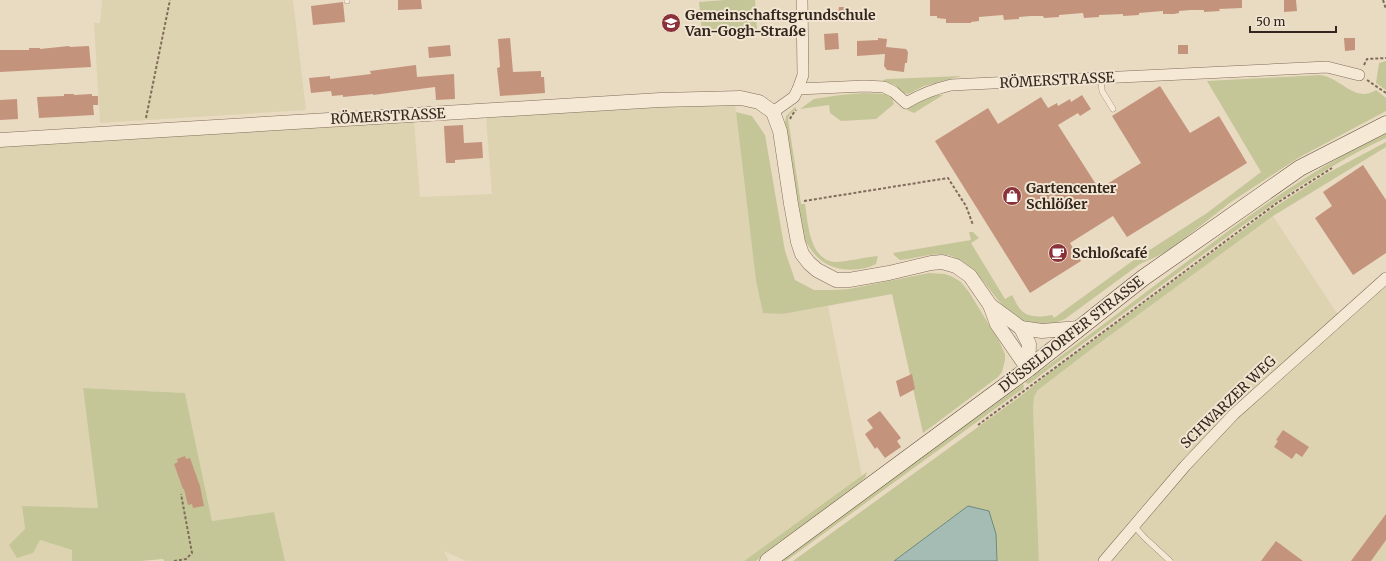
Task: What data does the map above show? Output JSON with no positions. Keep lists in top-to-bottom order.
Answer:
{
  "streets": {
    "main road": ["DÜSSELDORFER STRASSE"],
    "street": ["RÖMERSTRASSE", "SCHWARZER WEG"]
  },
  "places": {
    "school or university": ["Gemeinschaftsgrundschule Van-Gogh-Straße"],
    "shop": ["Gartencenter Schlößer"],
    "cafe": ["Schloßcafé"]
  },
  "scale_bar": "50 m"
}
